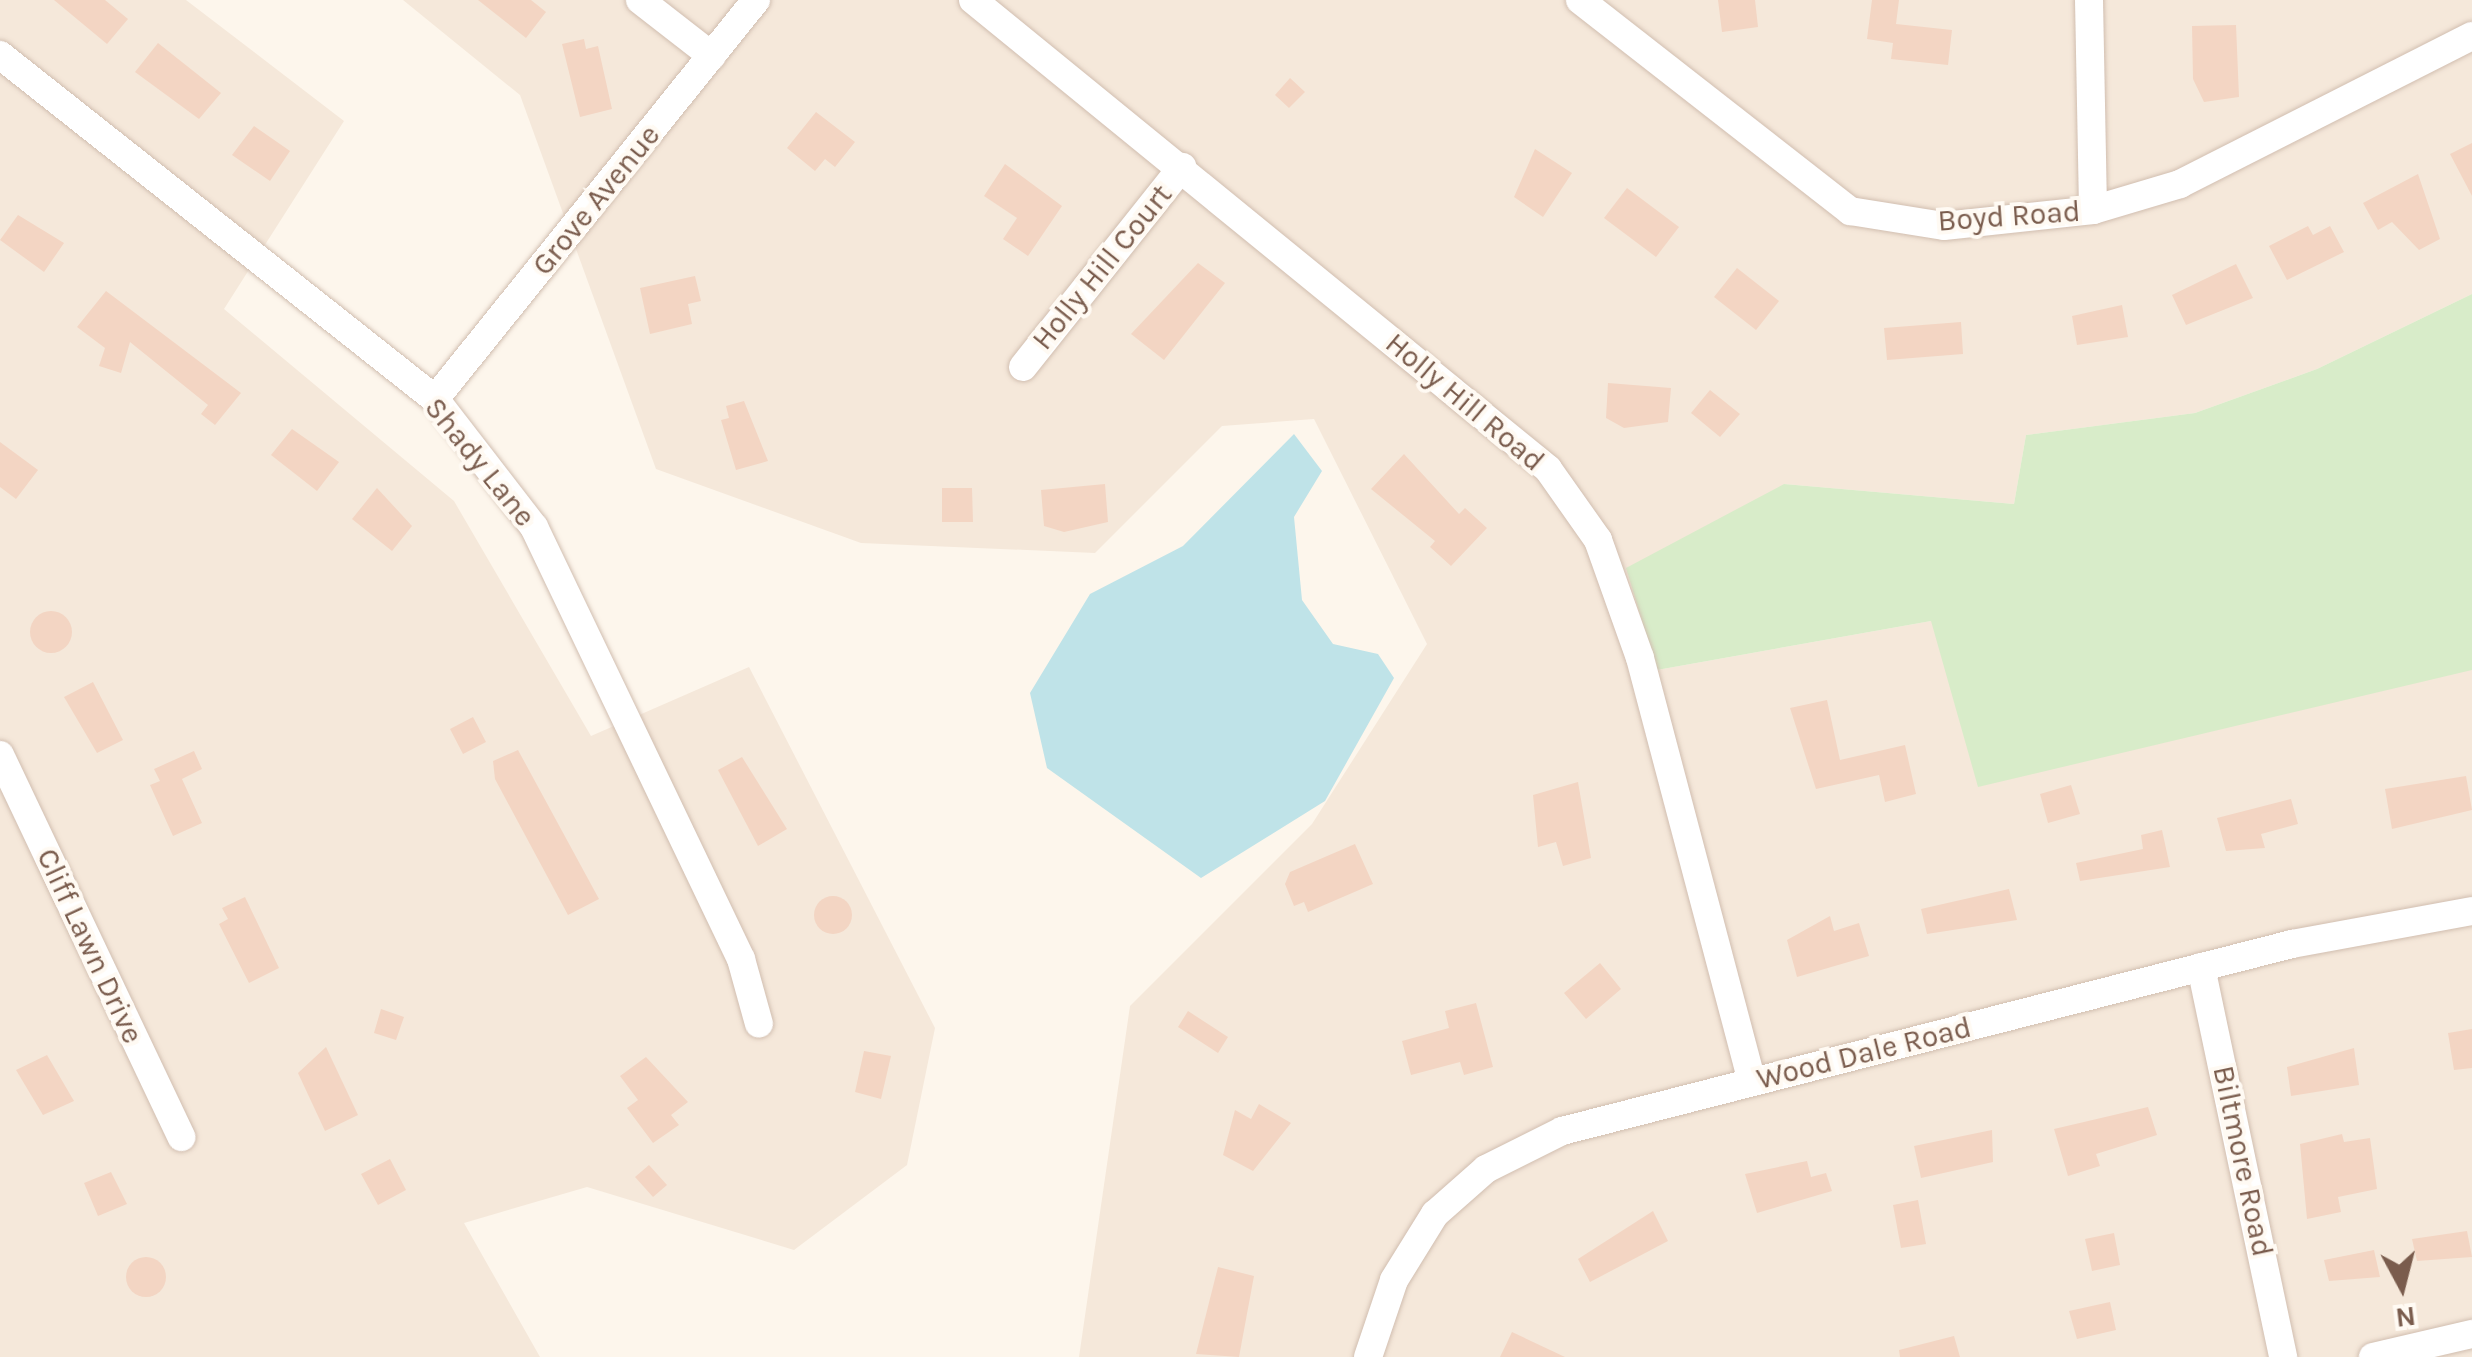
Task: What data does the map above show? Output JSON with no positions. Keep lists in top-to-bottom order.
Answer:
{
  "streets": {
    "street": [
      "Grove Avenue",
      "Boyd Road",
      "Holly Hill Court",
      "Holly Hill Road",
      "Shady Lane",
      "Cliff Lawn Drive",
      "Wood Dale Road",
      "Biltmore Road"
    ]
  },
  "crossings": [
    ["Grove Avenue", "Shady Lane"],
    ["Holly Hill Court", "Holly Hill Road"],
    ["Holly Hill Road", "Wood Dale Road"],
    ["Wood Dale Road", "Biltmore Road"]
  ],
  "north": "bottom"
}
